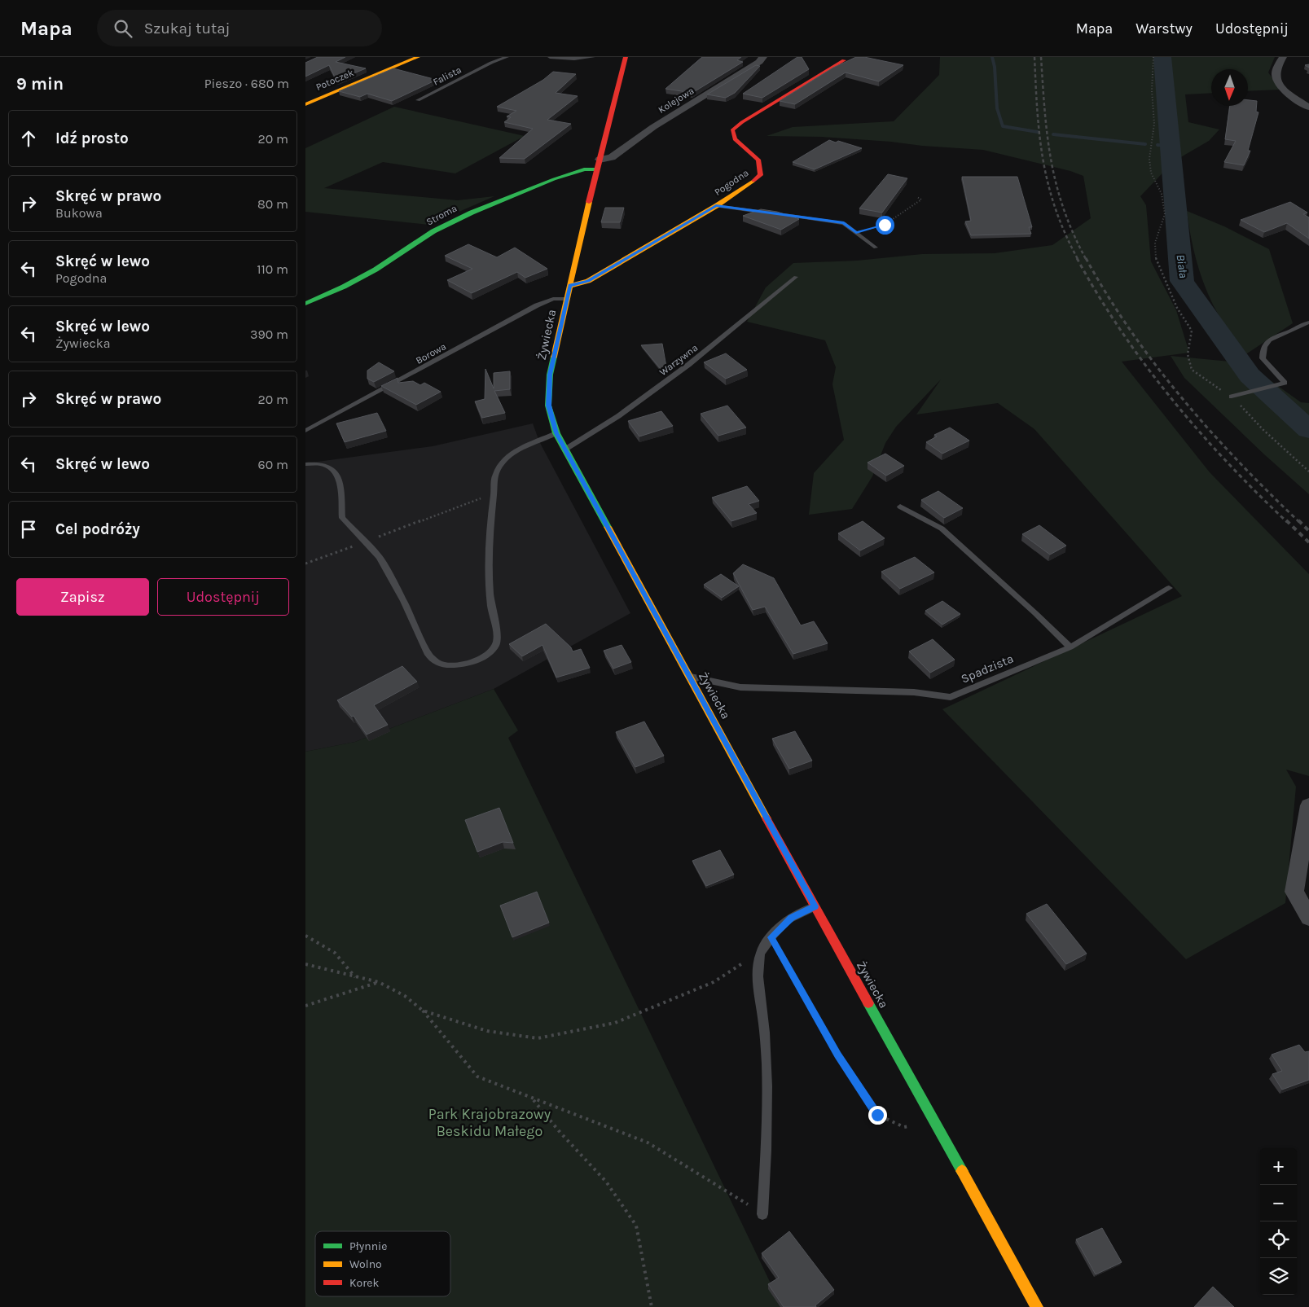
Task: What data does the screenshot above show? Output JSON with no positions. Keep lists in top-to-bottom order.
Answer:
{
  "streets": {
    "main road": [
      "Potoczek",
      "Pogodna",
      "Stroma",
      "Żywiecka"
    ],
    "street": ["Kolejowa"],
    "lane": [
      "Falista",
      "Borowa",
      "Warzywna",
      "Spadzista"
    ]
  },
  "crossings": [
    ["Kolejowa", "Stroma"],
    ["Kolejowa", "Żywiecka"],
    ["Pogodna", "Żywiecka"],
    ["Stroma", "Żywiecka"],
    ["Żywiecka", "Borowa"],
    ["Żywiecka", "Warzywna"],
    ["Żywiecka", "Spadzista"]
  ],
  "water": ["Biała"],
  "parks": ["Park Krajobrazowy Beskidu Małego"],
  "legend": ["Płynnie", "Wolno", "Korek"],
  "north": "bottom",
  "page": {
    "header": "Mapa",
    "search": "Szukaj tutaj",
    "nav": ["Mapa", "Warstwy", "Udostępnij"],
    "heading": ["9 min", "Pieszo · 680 m"],
    "list": [
      ["Idź prosto", "20 m"],
      ["Skręć w prawo", "Bukowa", "80 m"],
      ["Skręć w lewo", "Pogodna", "110 m"],
      ["Skręć w lewo", "Żywiecka", "390 m"],
      ["Skręć w prawo", "20 m"],
      ["Skręć w lewo", "60 m"],
      "Cel podróży"
    ],
    "buttons": ["Zapisz", "Udostępnij"],
    "map_buttons": ["+", "−"]
  }
}
